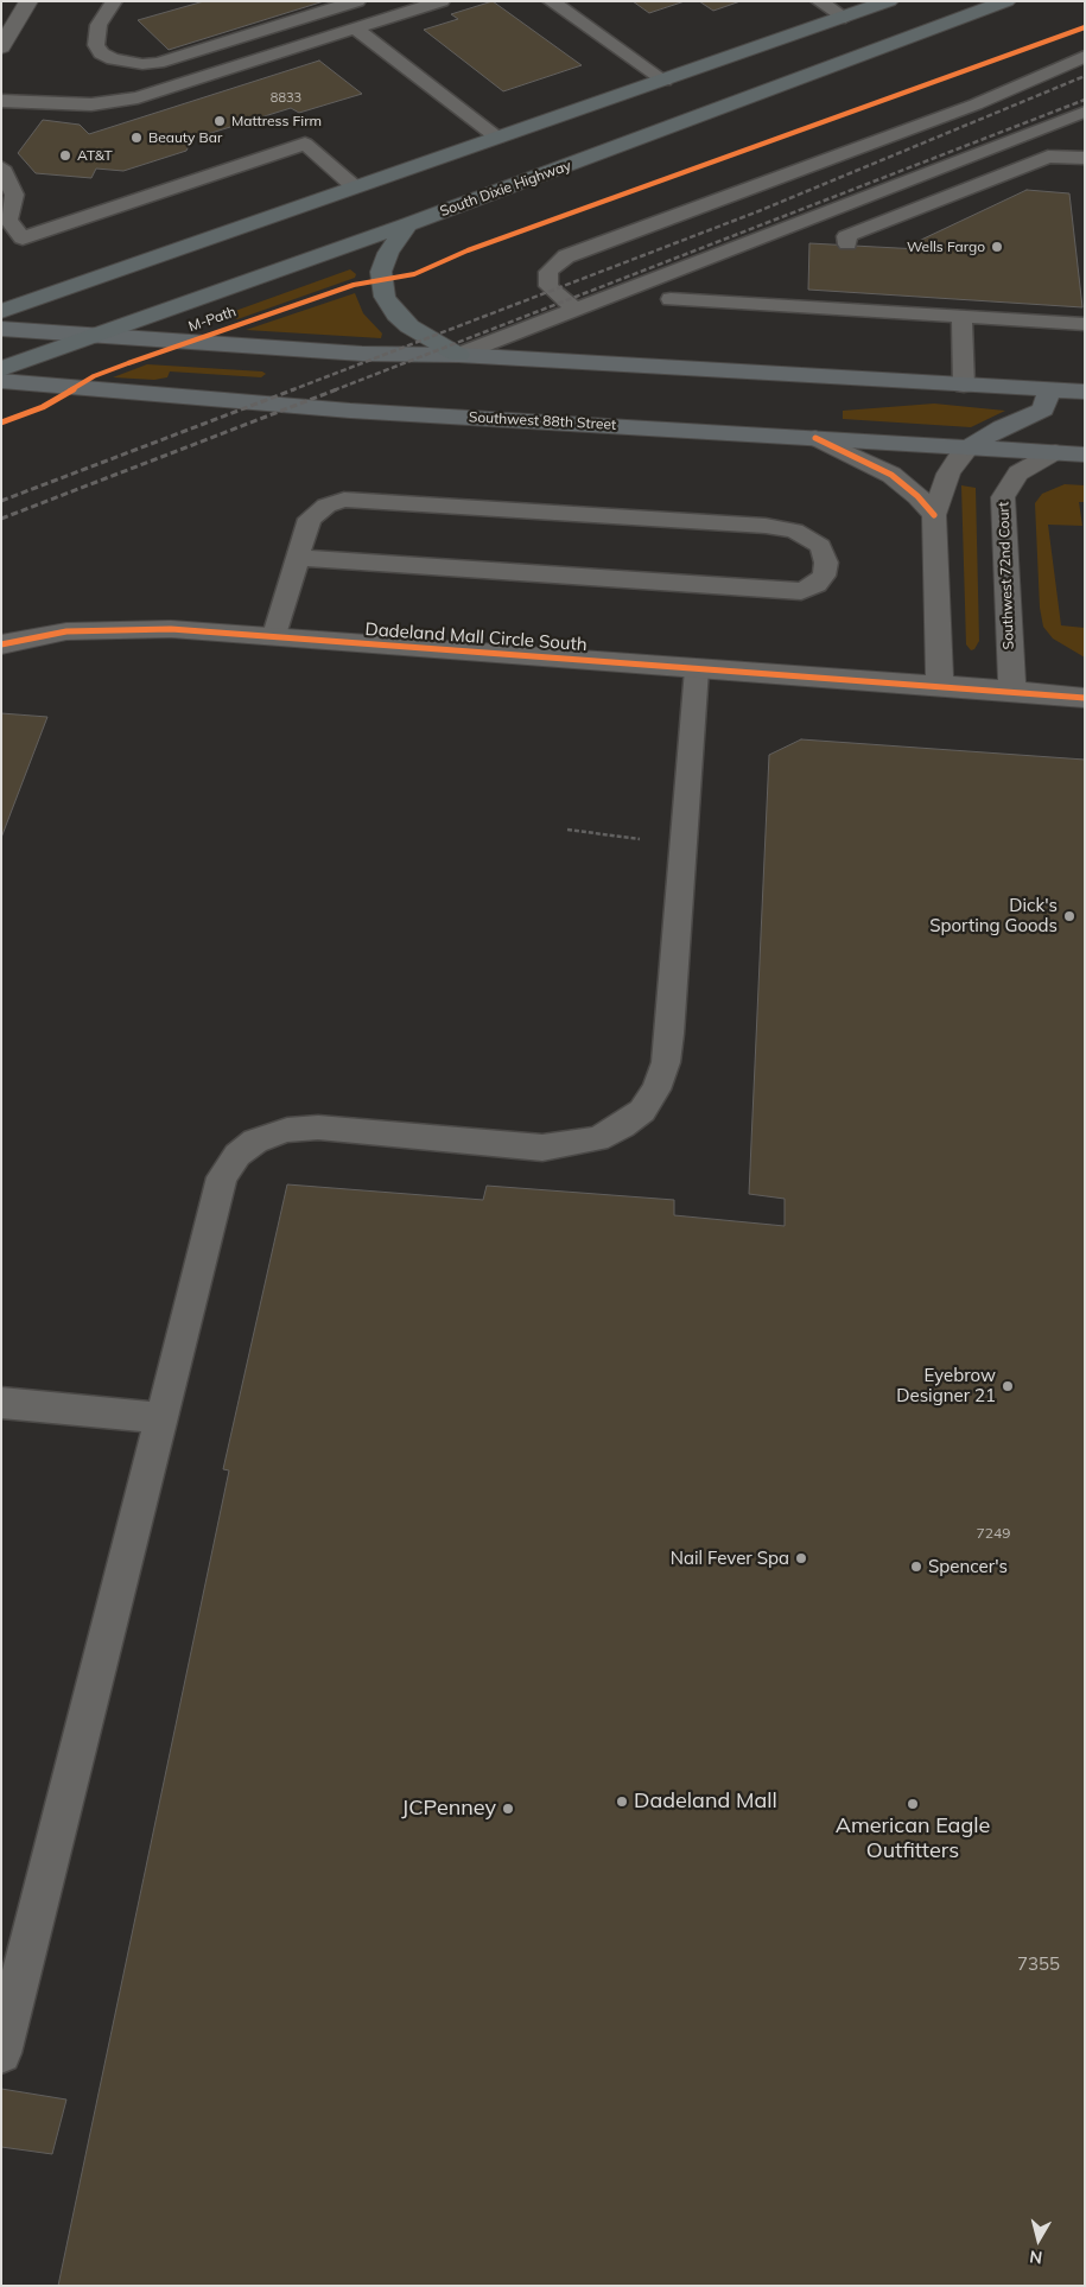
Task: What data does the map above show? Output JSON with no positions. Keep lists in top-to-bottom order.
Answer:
{
  "streets": {
    "highway": ["South Dixie Highway"],
    "main road": ["Southwest 88th Street"],
    "street": ["Southwest 72nd Court", "Dadeland Mall Circle South"],
    "cycle path": ["M-Path"]
  },
  "crossings": [
    ["Southwest 88th Street", "Southwest 72nd Court"]
  ],
  "places": [
    "Mattress Firm",
    "Beauty Bar",
    "AT&T",
    "Wells Fargo",
    "Dick's Sporting Goods",
    "Eyebrow Designer 21",
    "Nail Fever Spa",
    "Spencer's",
    "Dadeland Mall",
    "American Eagle Outfitters",
    "JCPenney"
  ],
  "house_numbers": ["8833", "7249", "7355"],
  "north": "bottom"
}
